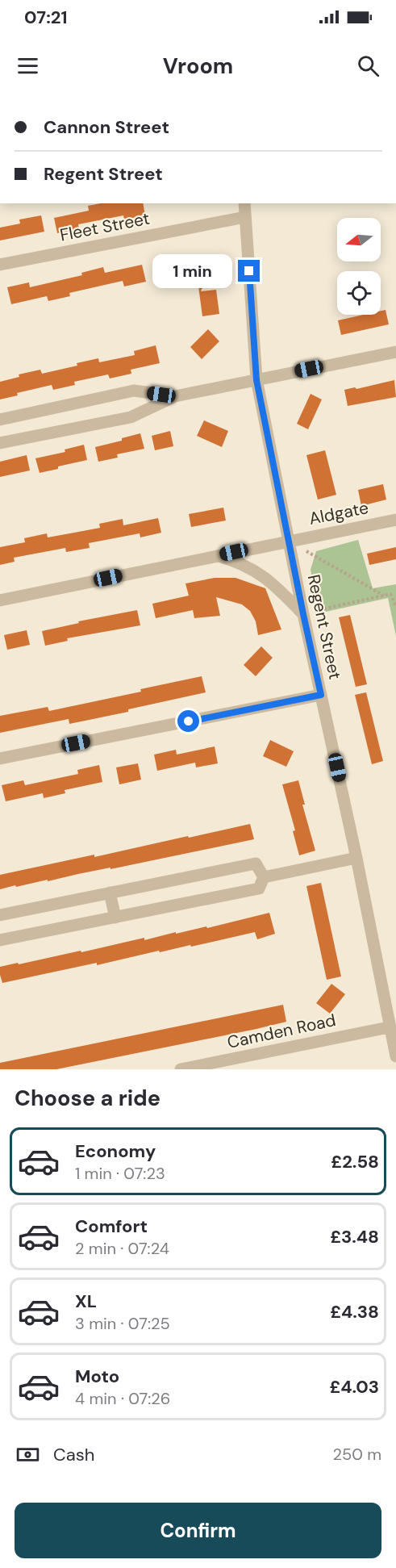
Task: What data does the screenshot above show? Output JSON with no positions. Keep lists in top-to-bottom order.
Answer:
{
  "streets": {
    "street": [
      "Fleet Street",
      "Aldgate",
      "Regent Street",
      "Camden Road"
    ]
  },
  "crossings": [
    ["Fleet Street", "Regent Street"],
    ["Aldgate", "Regent Street"],
    ["Regent Street", "Camden Road"]
  ],
  "north": "left",
  "page": {
    "status": "07:21",
    "header": "Vroom",
    "banner": ["Cannon Street", "Regent Street"],
    "bubble": "1 min",
    "heading": "Choose a ride",
    "list": [
      {
        "name": "Economy",
        "note": "1 min · 07:23",
        "value": "£2.58"
      },
      {
        "name": "Comfort",
        "note": "2 min · 07:24",
        "value": "£3.48"
      },
      {
        "name": "XL",
        "note": "3 min · 07:25",
        "value": "£4.38"
      },
      {
        "name": "Moto",
        "note": "4 min · 07:26",
        "value": "£4.03"
      }
    ],
    "pay": ["Cash", "250 m"],
    "buttons": "Confirm"
  }
}
